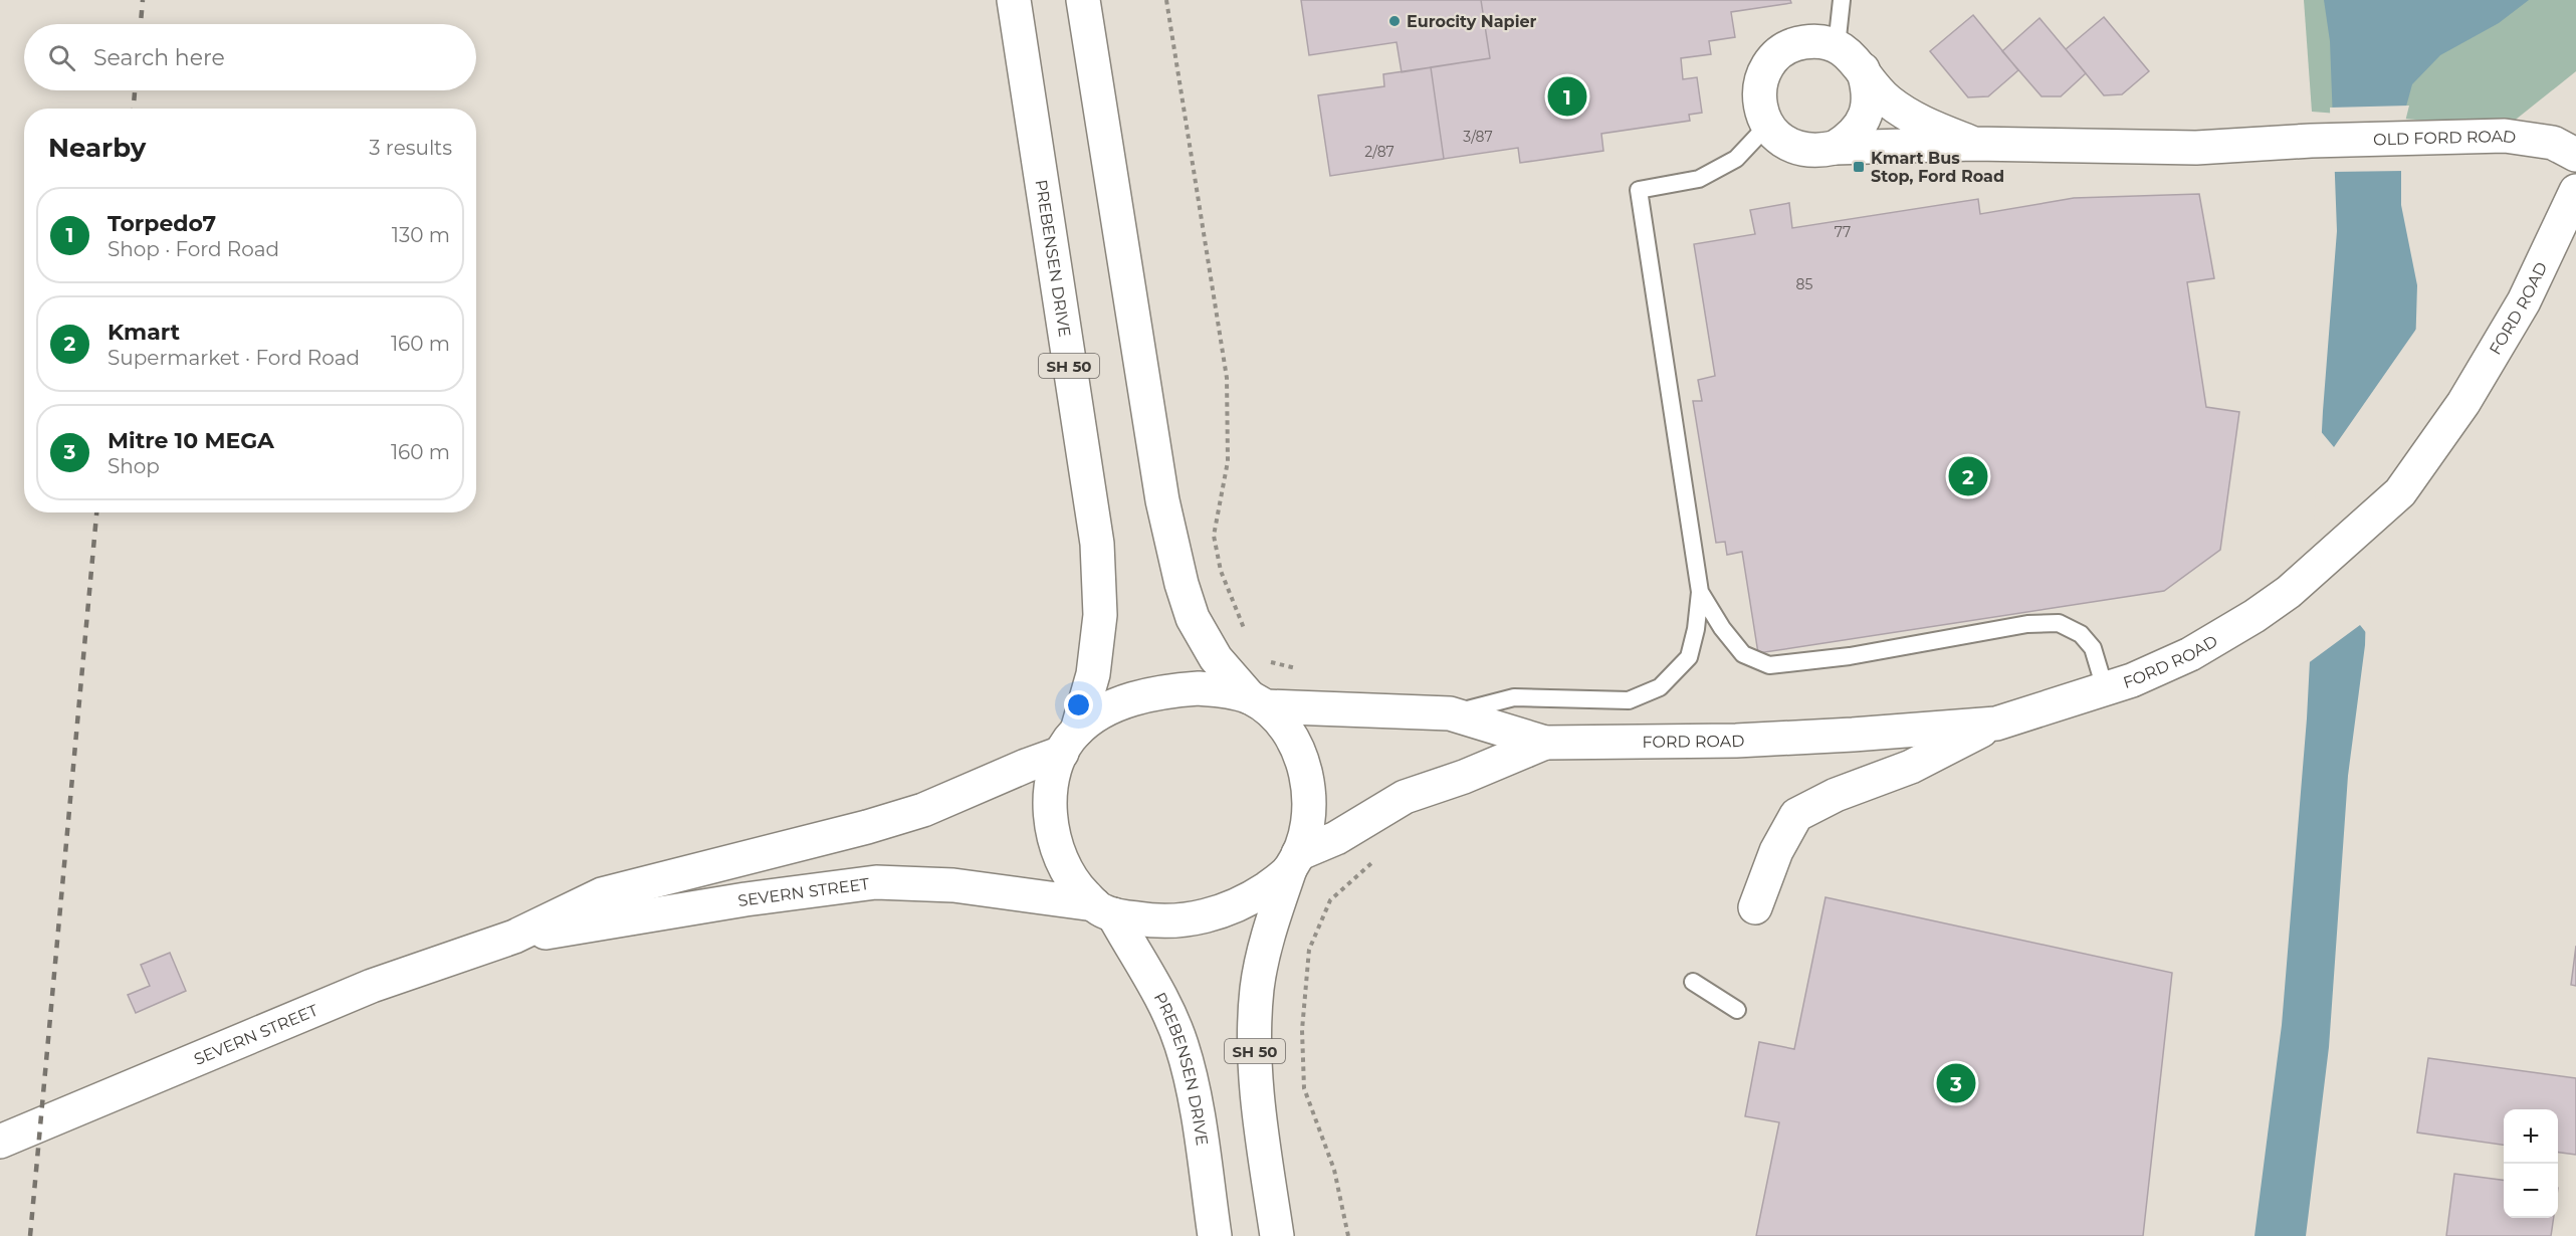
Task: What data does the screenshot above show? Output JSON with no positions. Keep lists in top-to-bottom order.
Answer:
{
  "streets": {
    "street": [
      "OLD FORD ROAD",
      "PREBENSEN DRIVE",
      "FORD ROAD",
      "SH 50",
      "SEVERN STREET"
    ]
  },
  "crossings": [
    ["PREBENSEN DRIVE", "FORD ROAD"],
    ["PREBENSEN DRIVE", "SH 50"],
    ["PREBENSEN DRIVE", "SEVERN STREET"],
    ["FORD ROAD", "SH 50"],
    ["FORD ROAD", "SEVERN STREET"],
    ["SH 50", "SEVERN STREET"]
  ],
  "places": {
    "other": ["Eurocity Napier"],
    "transit": ["Kmart Bus Stop, Ford Road"]
  },
  "house_numbers": [
    "3/87",
    "2/87",
    "77",
    "85"
  ],
  "page": {
    "search": "Search here",
    "pins": ["1", "2", "3"],
    "heading": ["Nearby", "3 results"],
    "list": [
      {
        "mark": "1",
        "name": "Torpedo7",
        "note": "Shop · Ford Road",
        "value": "130 m"
      },
      {
        "mark": "2",
        "name": "Kmart",
        "note": "Supermarket · Ford Road",
        "value": "160 m"
      },
      {
        "mark": "3",
        "name": "Mitre 10 MEGA",
        "note": "Shop",
        "value": "160 m"
      }
    ],
    "map_buttons": ["+", "−"]
  }
}
